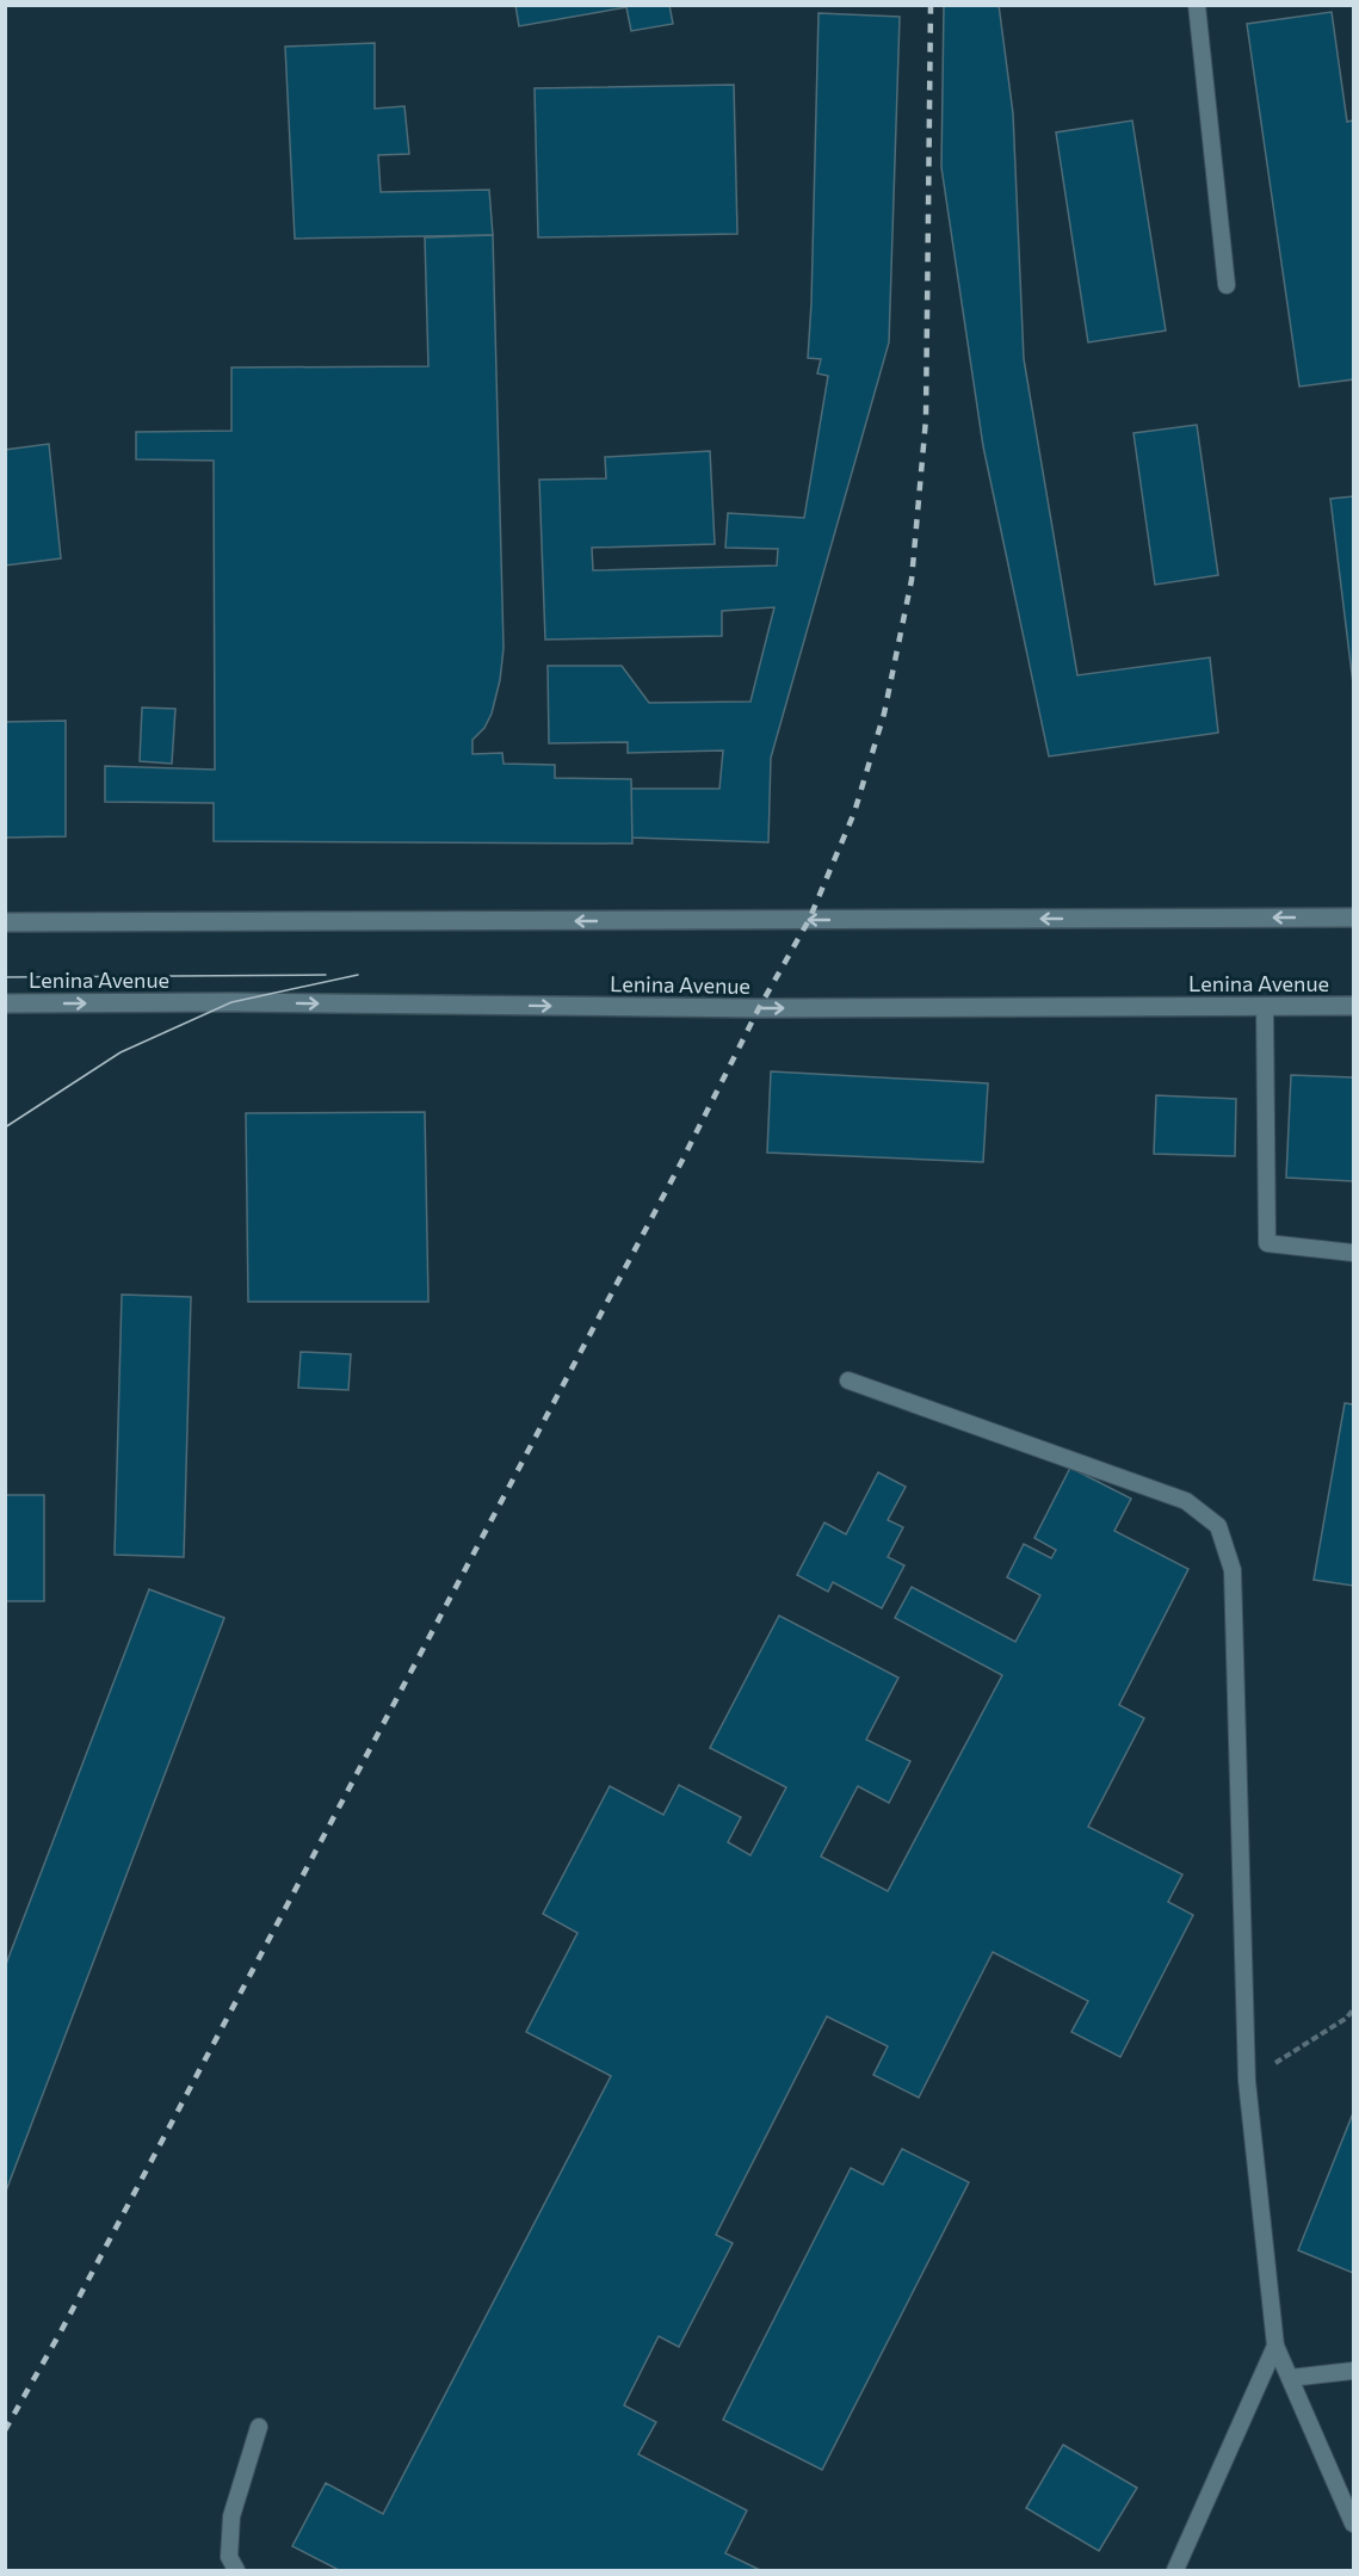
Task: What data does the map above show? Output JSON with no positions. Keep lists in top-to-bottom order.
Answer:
{
  "streets": {
    "main road": ["Lenina Avenue"]
  }
}
